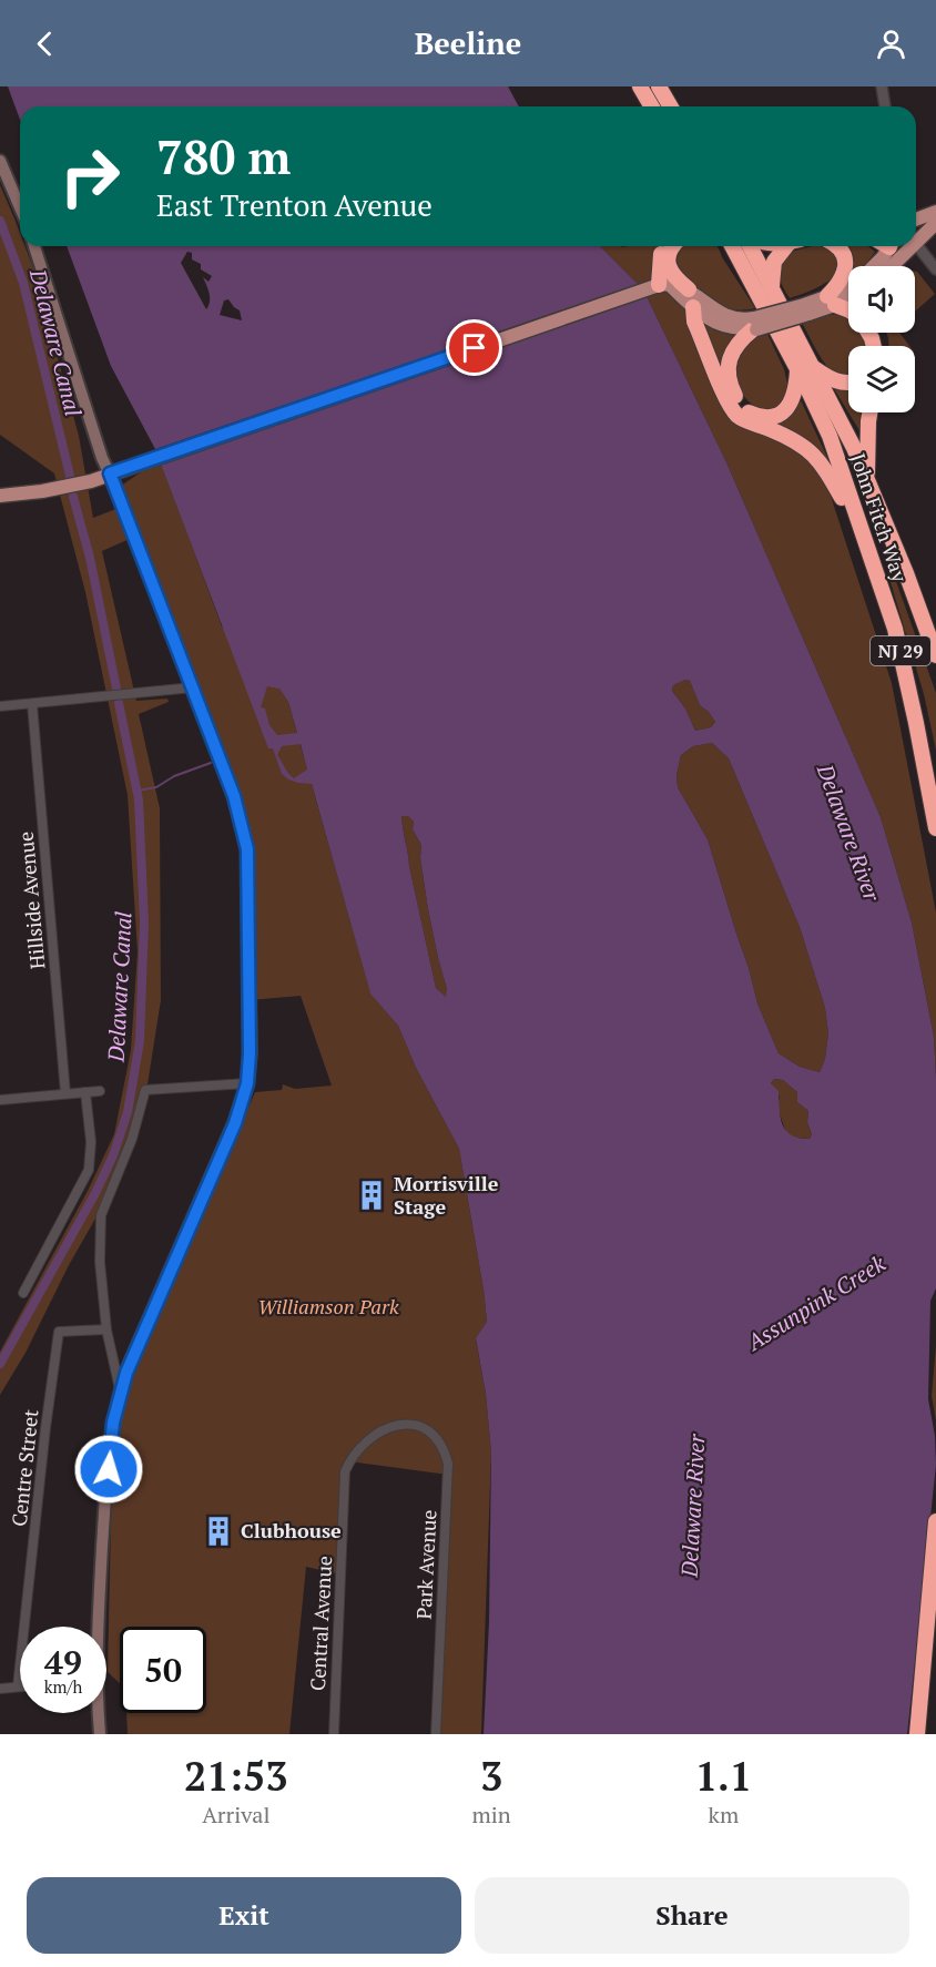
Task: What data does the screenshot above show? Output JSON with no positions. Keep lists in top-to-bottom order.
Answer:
{
  "streets": {
    "highway": ["John Fitch Way", "NJ 29"],
    "street": [
      "Hillside Avenue",
      "Centre Street",
      "Park Avenue",
      "Central Avenue"
    ]
  },
  "crossings": [
    ["Park Avenue", "Central Avenue"]
  ],
  "water": ["Delaware Canal", "Delaware River", "Assunpink Creek"],
  "parks": ["Williamson Park"],
  "places": {
    "building": ["Morrisville Stage", "Clubhouse"]
  },
  "page": {
    "header": "Beeline",
    "turn": ["780 m", "East Trenton Avenue"],
    "speed": "49 km/h",
    "limit": "50",
    "eta": [
      "21:53",
      "Arrival",
      "3",
      "min",
      "1.1",
      "km"
    ],
    "buttons": ["Exit", "Share"]
  }
}
